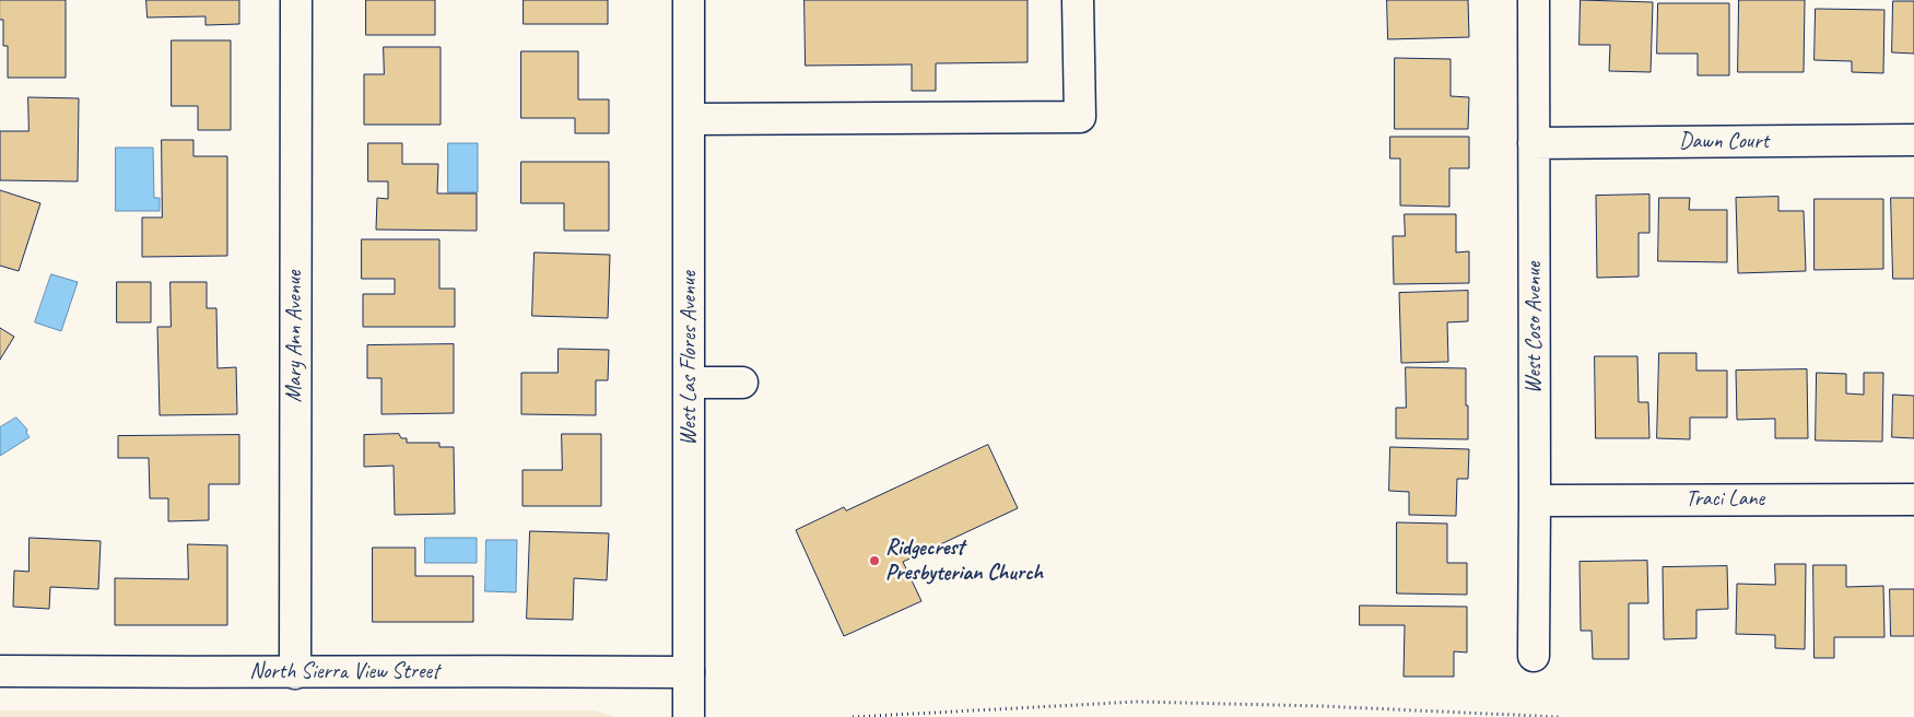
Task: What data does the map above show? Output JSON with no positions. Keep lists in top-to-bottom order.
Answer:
{
  "streets": {
    "street": [
      "Dawn Court",
      "West Coso Avenue",
      "Mary Ann Avenue",
      "West Las Flores Avenue",
      "Traci Lane",
      "North Sierra View Street"
    ]
  },
  "crossings": [
    ["Dawn Court", "West Coso Avenue"],
    ["West Coso Avenue", "Traci Lane"],
    ["Mary Ann Avenue", "North Sierra View Street"],
    ["West Las Flores Avenue", "North Sierra View Street"]
  ],
  "places": ["Ridgecrest Presbyterian Church"]
}
